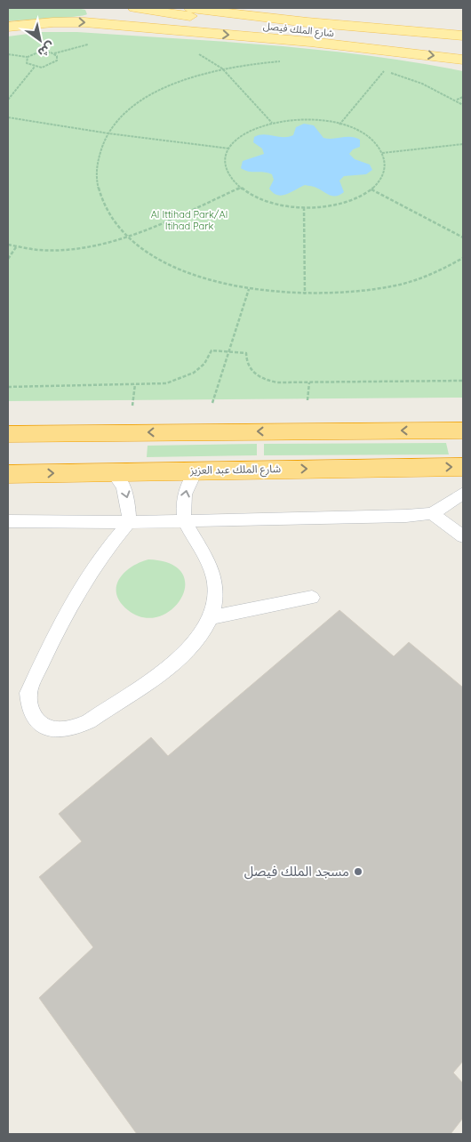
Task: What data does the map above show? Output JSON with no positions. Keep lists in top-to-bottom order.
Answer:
{
  "streets": {
    "highway": ["شارع الملك عبد العزيز"],
    "main road": ["شارع الملك فيصل"]
  },
  "parks": ["Al Ittihad Park/Al Itihad Park"],
  "places": ["مسجد الملك فيصل"],
  "north": "bottom right"
}
